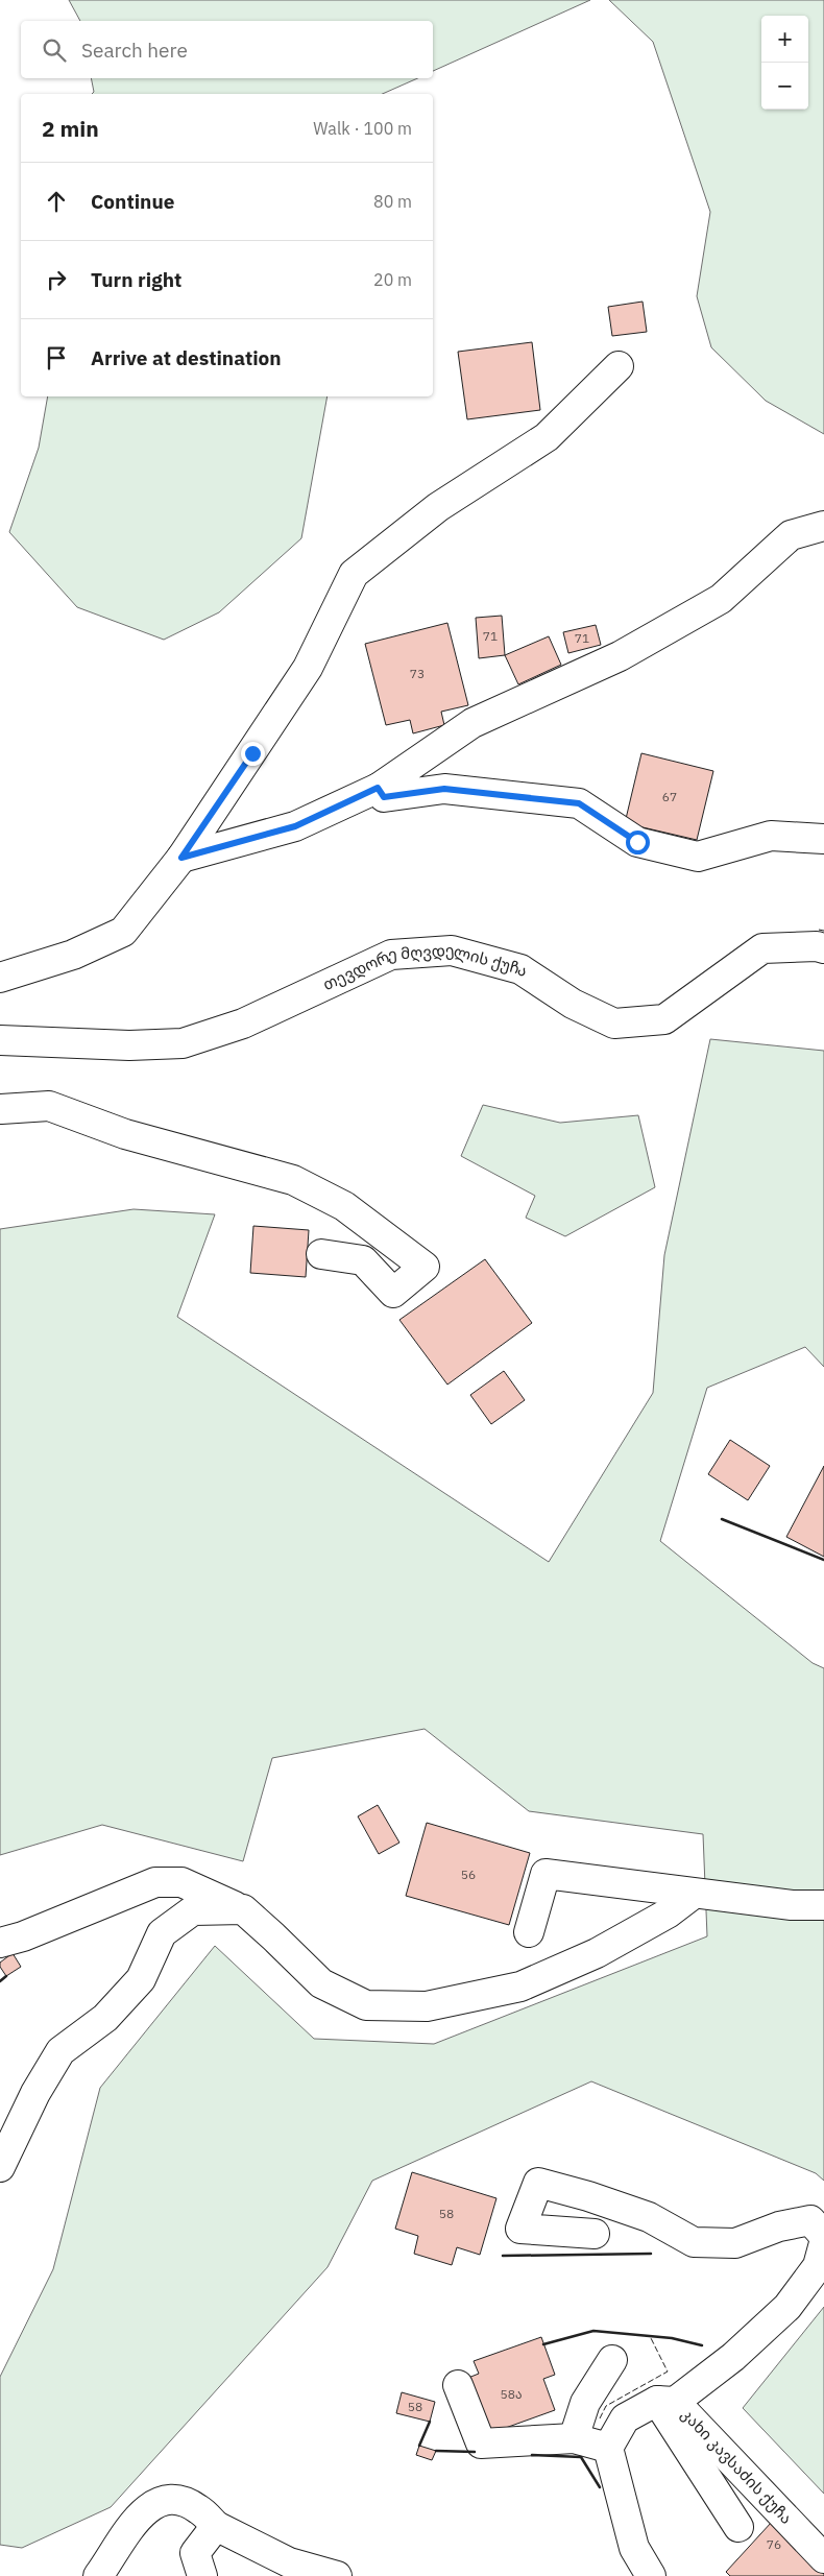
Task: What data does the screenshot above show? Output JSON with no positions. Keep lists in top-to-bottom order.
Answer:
{
  "streets": {
    "street": ["თევდორე მღვდელის ქუჩა", "კახი კავსაძის ქუჩა"]
  },
  "house_numbers": [
    "71",
    "71",
    "73",
    "67",
    "56",
    "58",
    "58ა",
    "58",
    "76"
  ],
  "page": {
    "map_buttons": ["+", "−"],
    "search": "Search here",
    "heading": ["2 min", "Walk · 100 m"],
    "list": [
      ["Continue", "80 m"],
      ["Turn right", "20 m"],
      "Arrive at destination"
    ]
  }
}
